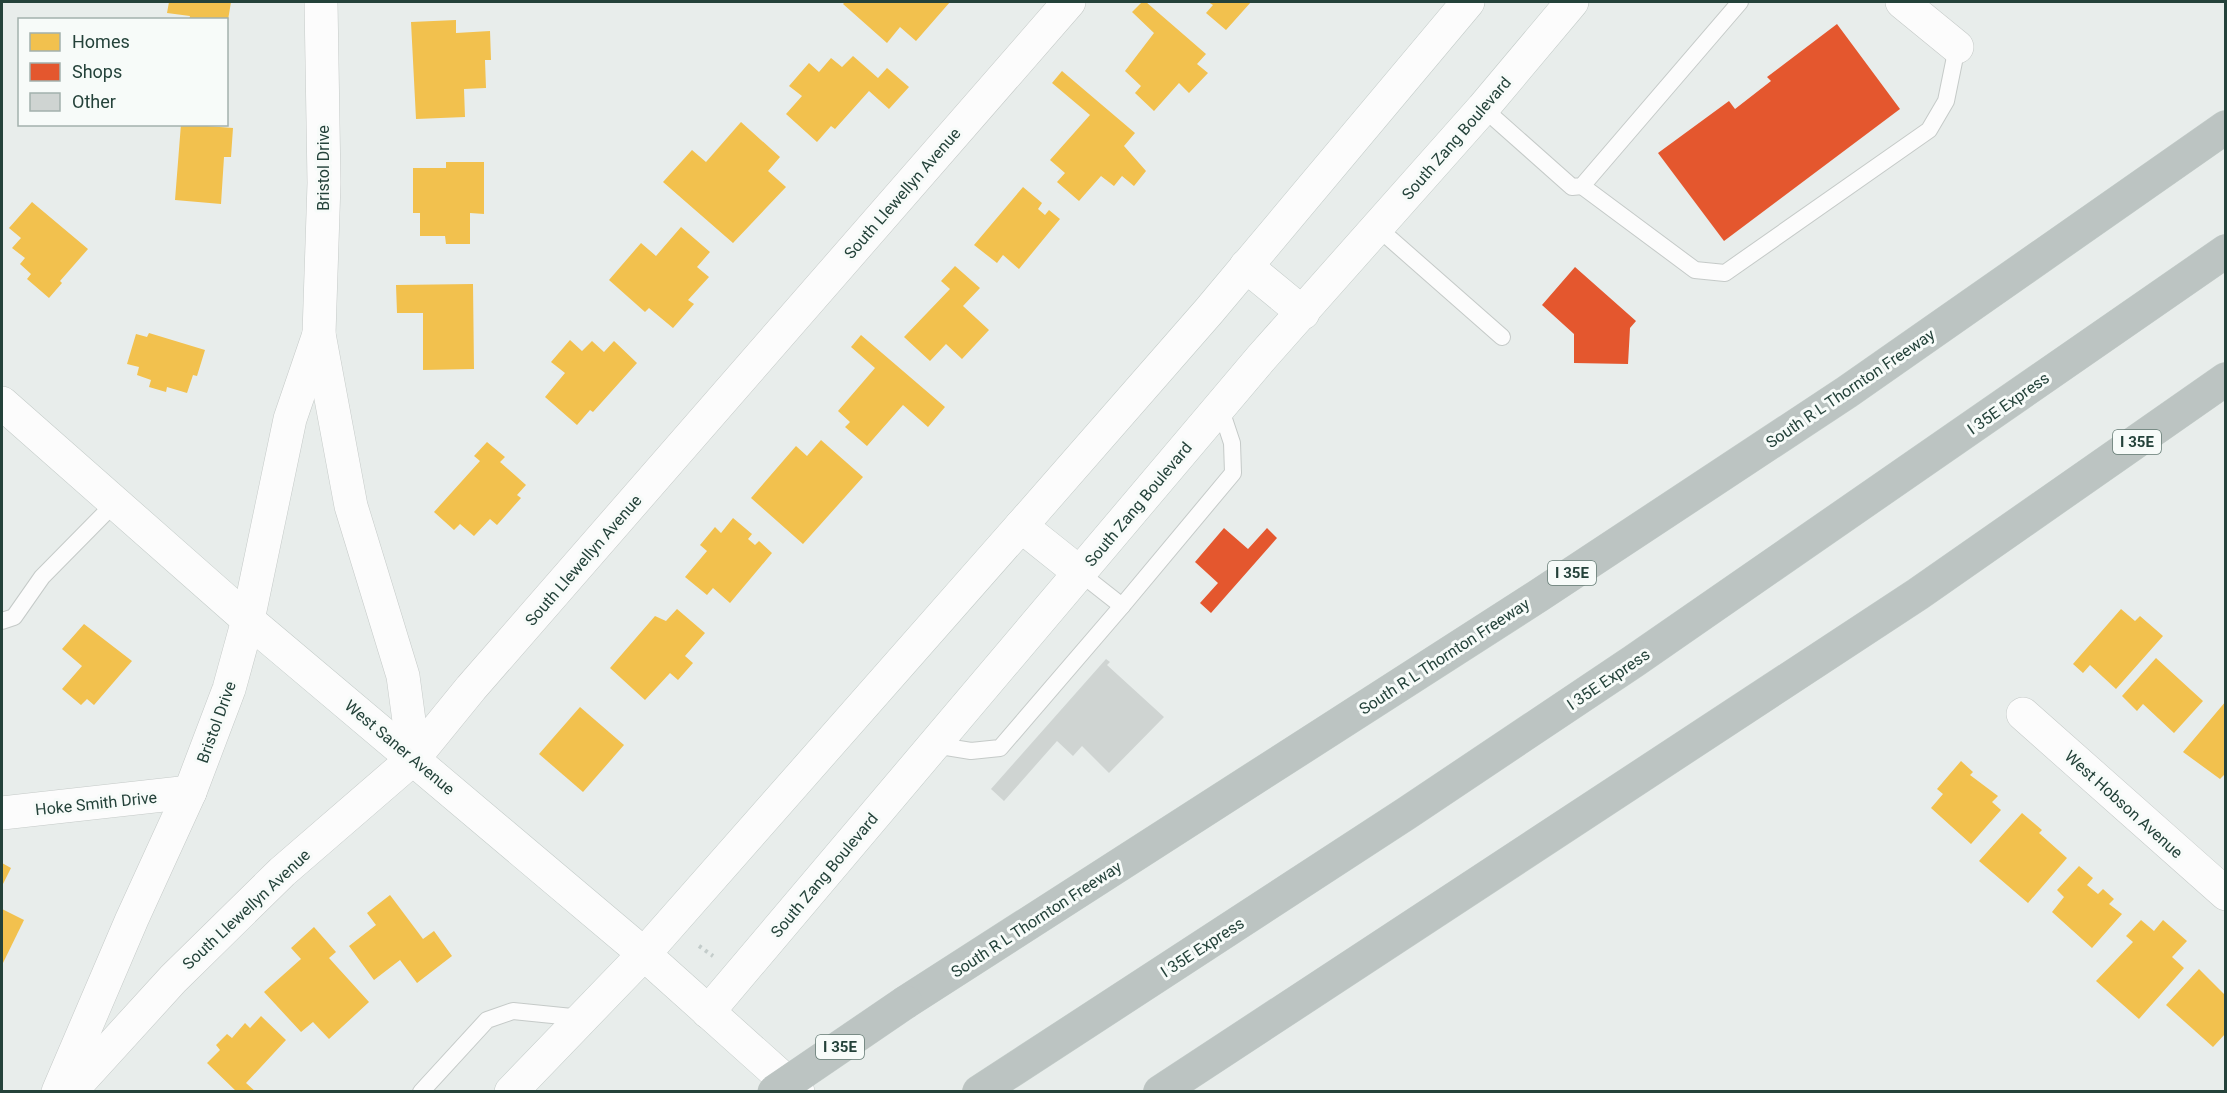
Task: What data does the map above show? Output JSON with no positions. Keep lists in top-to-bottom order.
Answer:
{
  "streets": {
    "highway": ["South R L Thornton Freeway", "I 35E Express", "I 35E"],
    "street": [
      "South Zang Boulevard",
      "Bristol Drive",
      "South Llewellyn Avenue",
      "West Saner Avenue",
      "Hoke Smith Drive",
      "West Hobson Avenue"
    ]
  },
  "crossings": [
    ["South Zang Boulevard", "West Saner Avenue"],
    ["Bristol Drive", "South Llewellyn Avenue"],
    ["Bristol Drive", "West Saner Avenue"],
    ["Bristol Drive", "Hoke Smith Drive"],
    ["South Llewellyn Avenue", "West Saner Avenue"]
  ],
  "legend": ["Homes", "Shops", "Other"]
}
